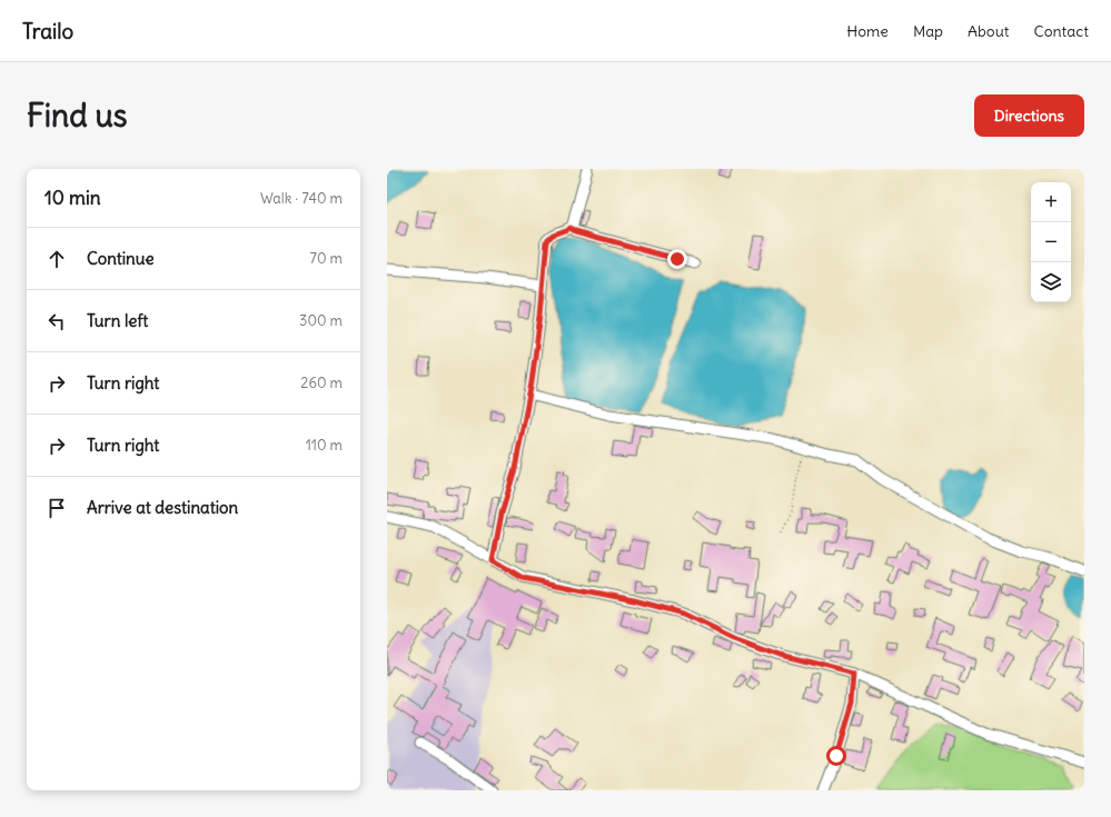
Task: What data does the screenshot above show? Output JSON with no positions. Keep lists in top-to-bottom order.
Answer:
{
  "page": {
    "header": "Trailo",
    "nav": [
      "Home",
      "Map",
      "About",
      "Contact"
    ],
    "buttons": "Directions",
    "title": "Find us",
    "heading": ["10 min", "Walk · 740 m"],
    "map_buttons": ["+", "−"],
    "list": [
      ["Continue", "70 m"],
      ["Turn left", "300 m"],
      ["Turn right", "260 m"],
      ["Turn right", "110 m"],
      "Arrive at destination"
    ]
  }
}
